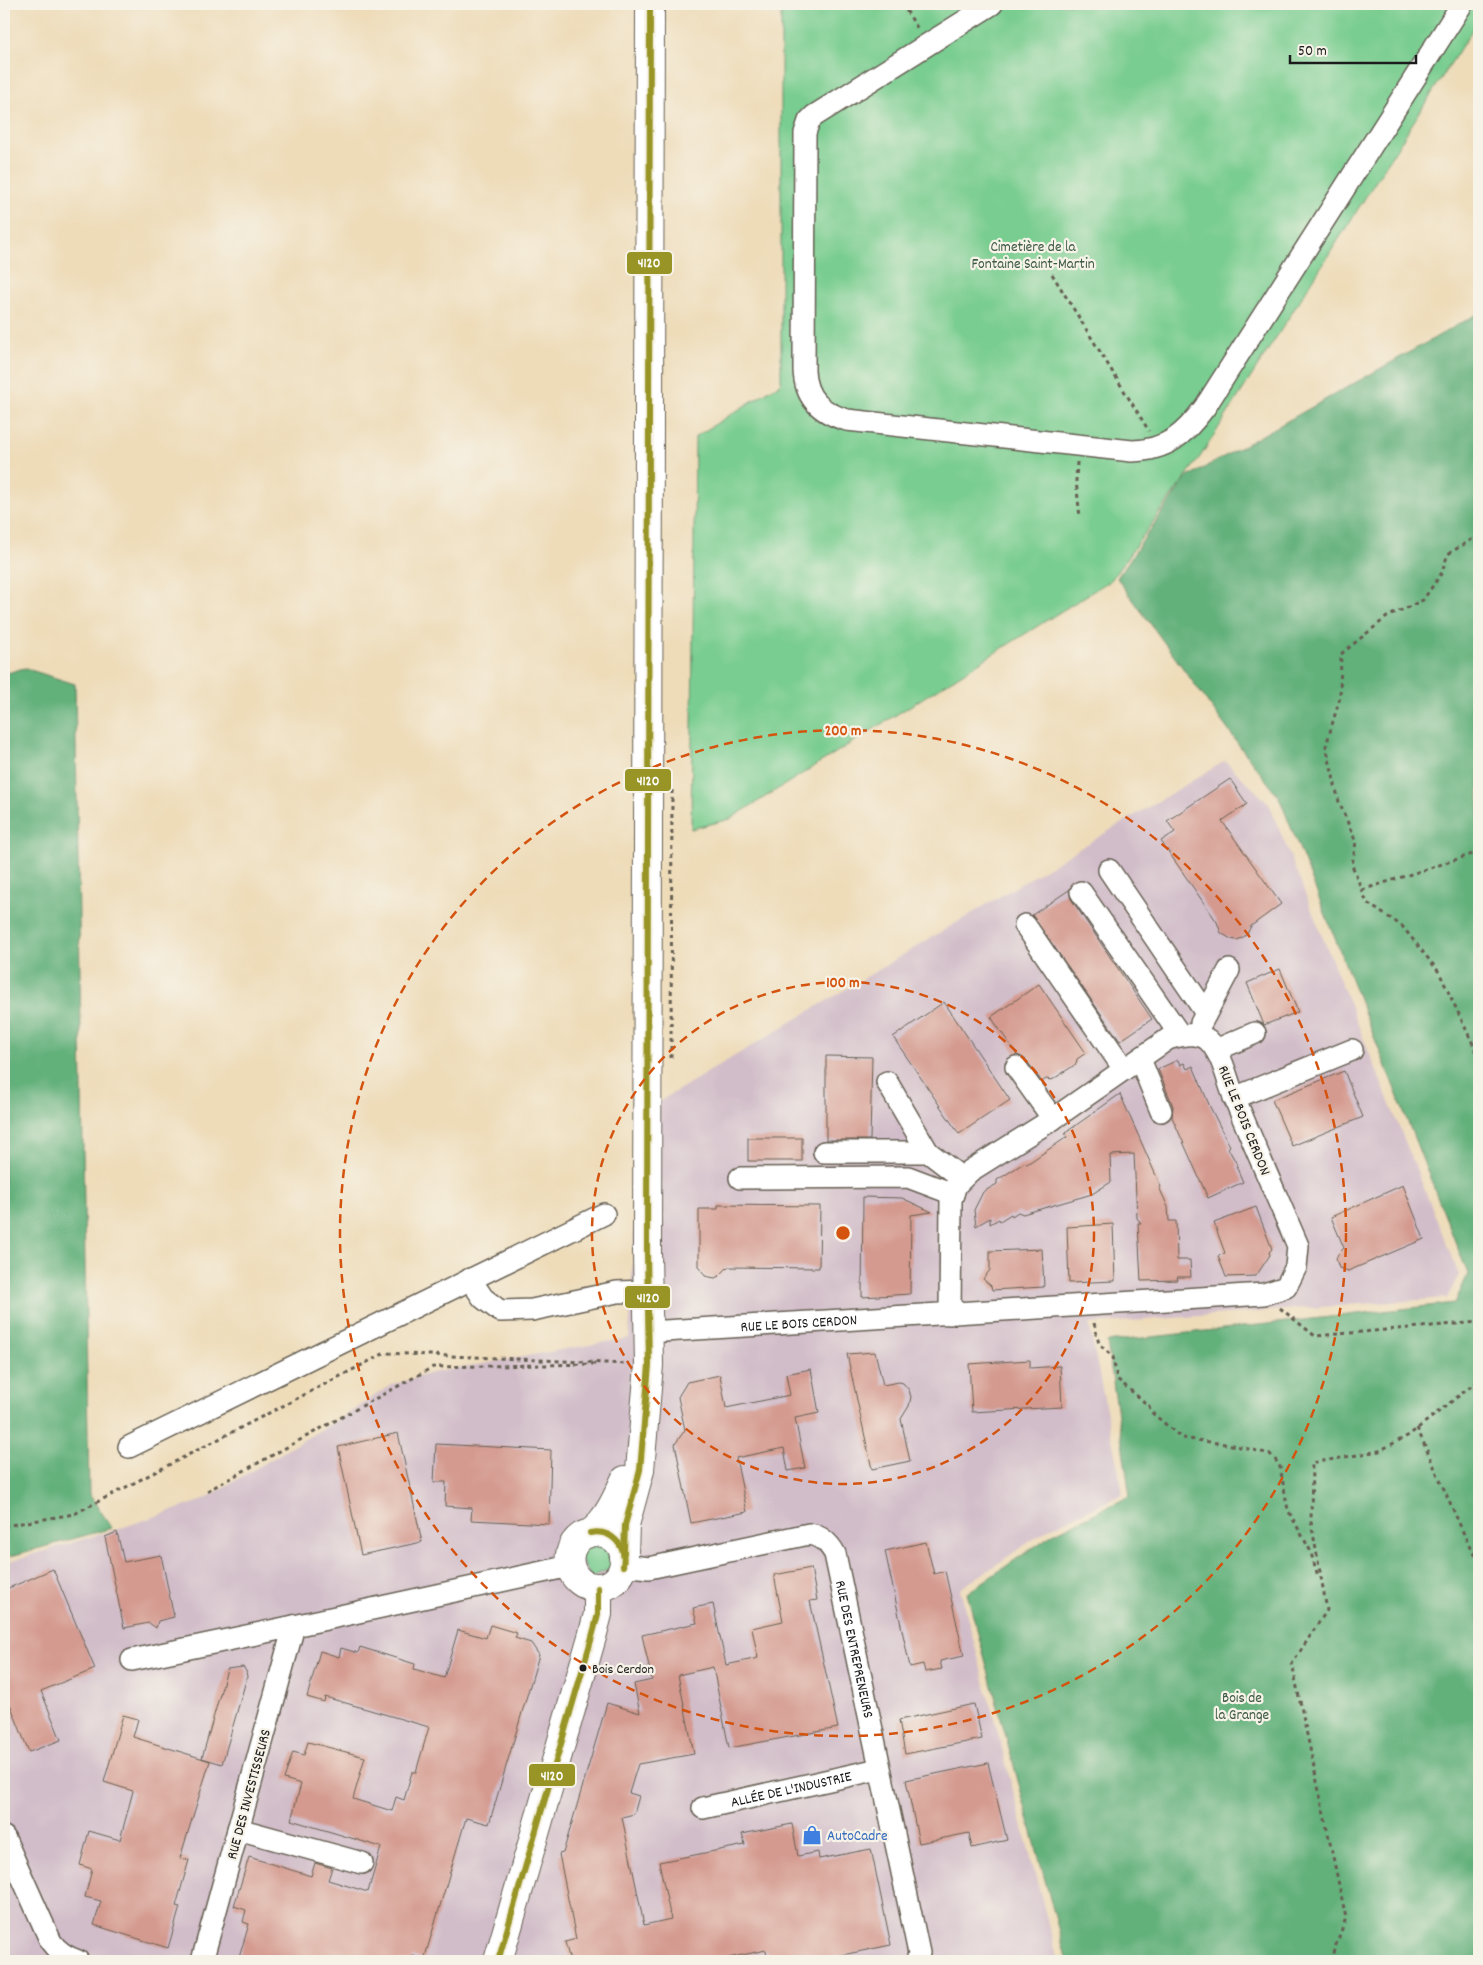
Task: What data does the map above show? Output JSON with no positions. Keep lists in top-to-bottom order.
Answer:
{
  "streets": {
    "street": [
      "RUE LE BOIS CERDON",
      "RUE DES ENTREPRENEURS",
      "ALLÉE DE L'INDUSTRIE",
      "RUE DES INVESTISSEURS"
    ]
  },
  "crossings": [
    ["RUE DES ENTREPRENEURS", "ALLÉE DE L'INDUSTRIE"]
  ],
  "parks": ["Cimetière de la Fontaine Saint-Martin", "Bois de la Grange"],
  "places": {
    "other": ["Bois Cerdon"],
    "shop": ["AutoCadre"]
  },
  "lines": ["transit line 4120"],
  "scale_bar": "50 m",
  "rings": ["200 m", "100 m"]
}
